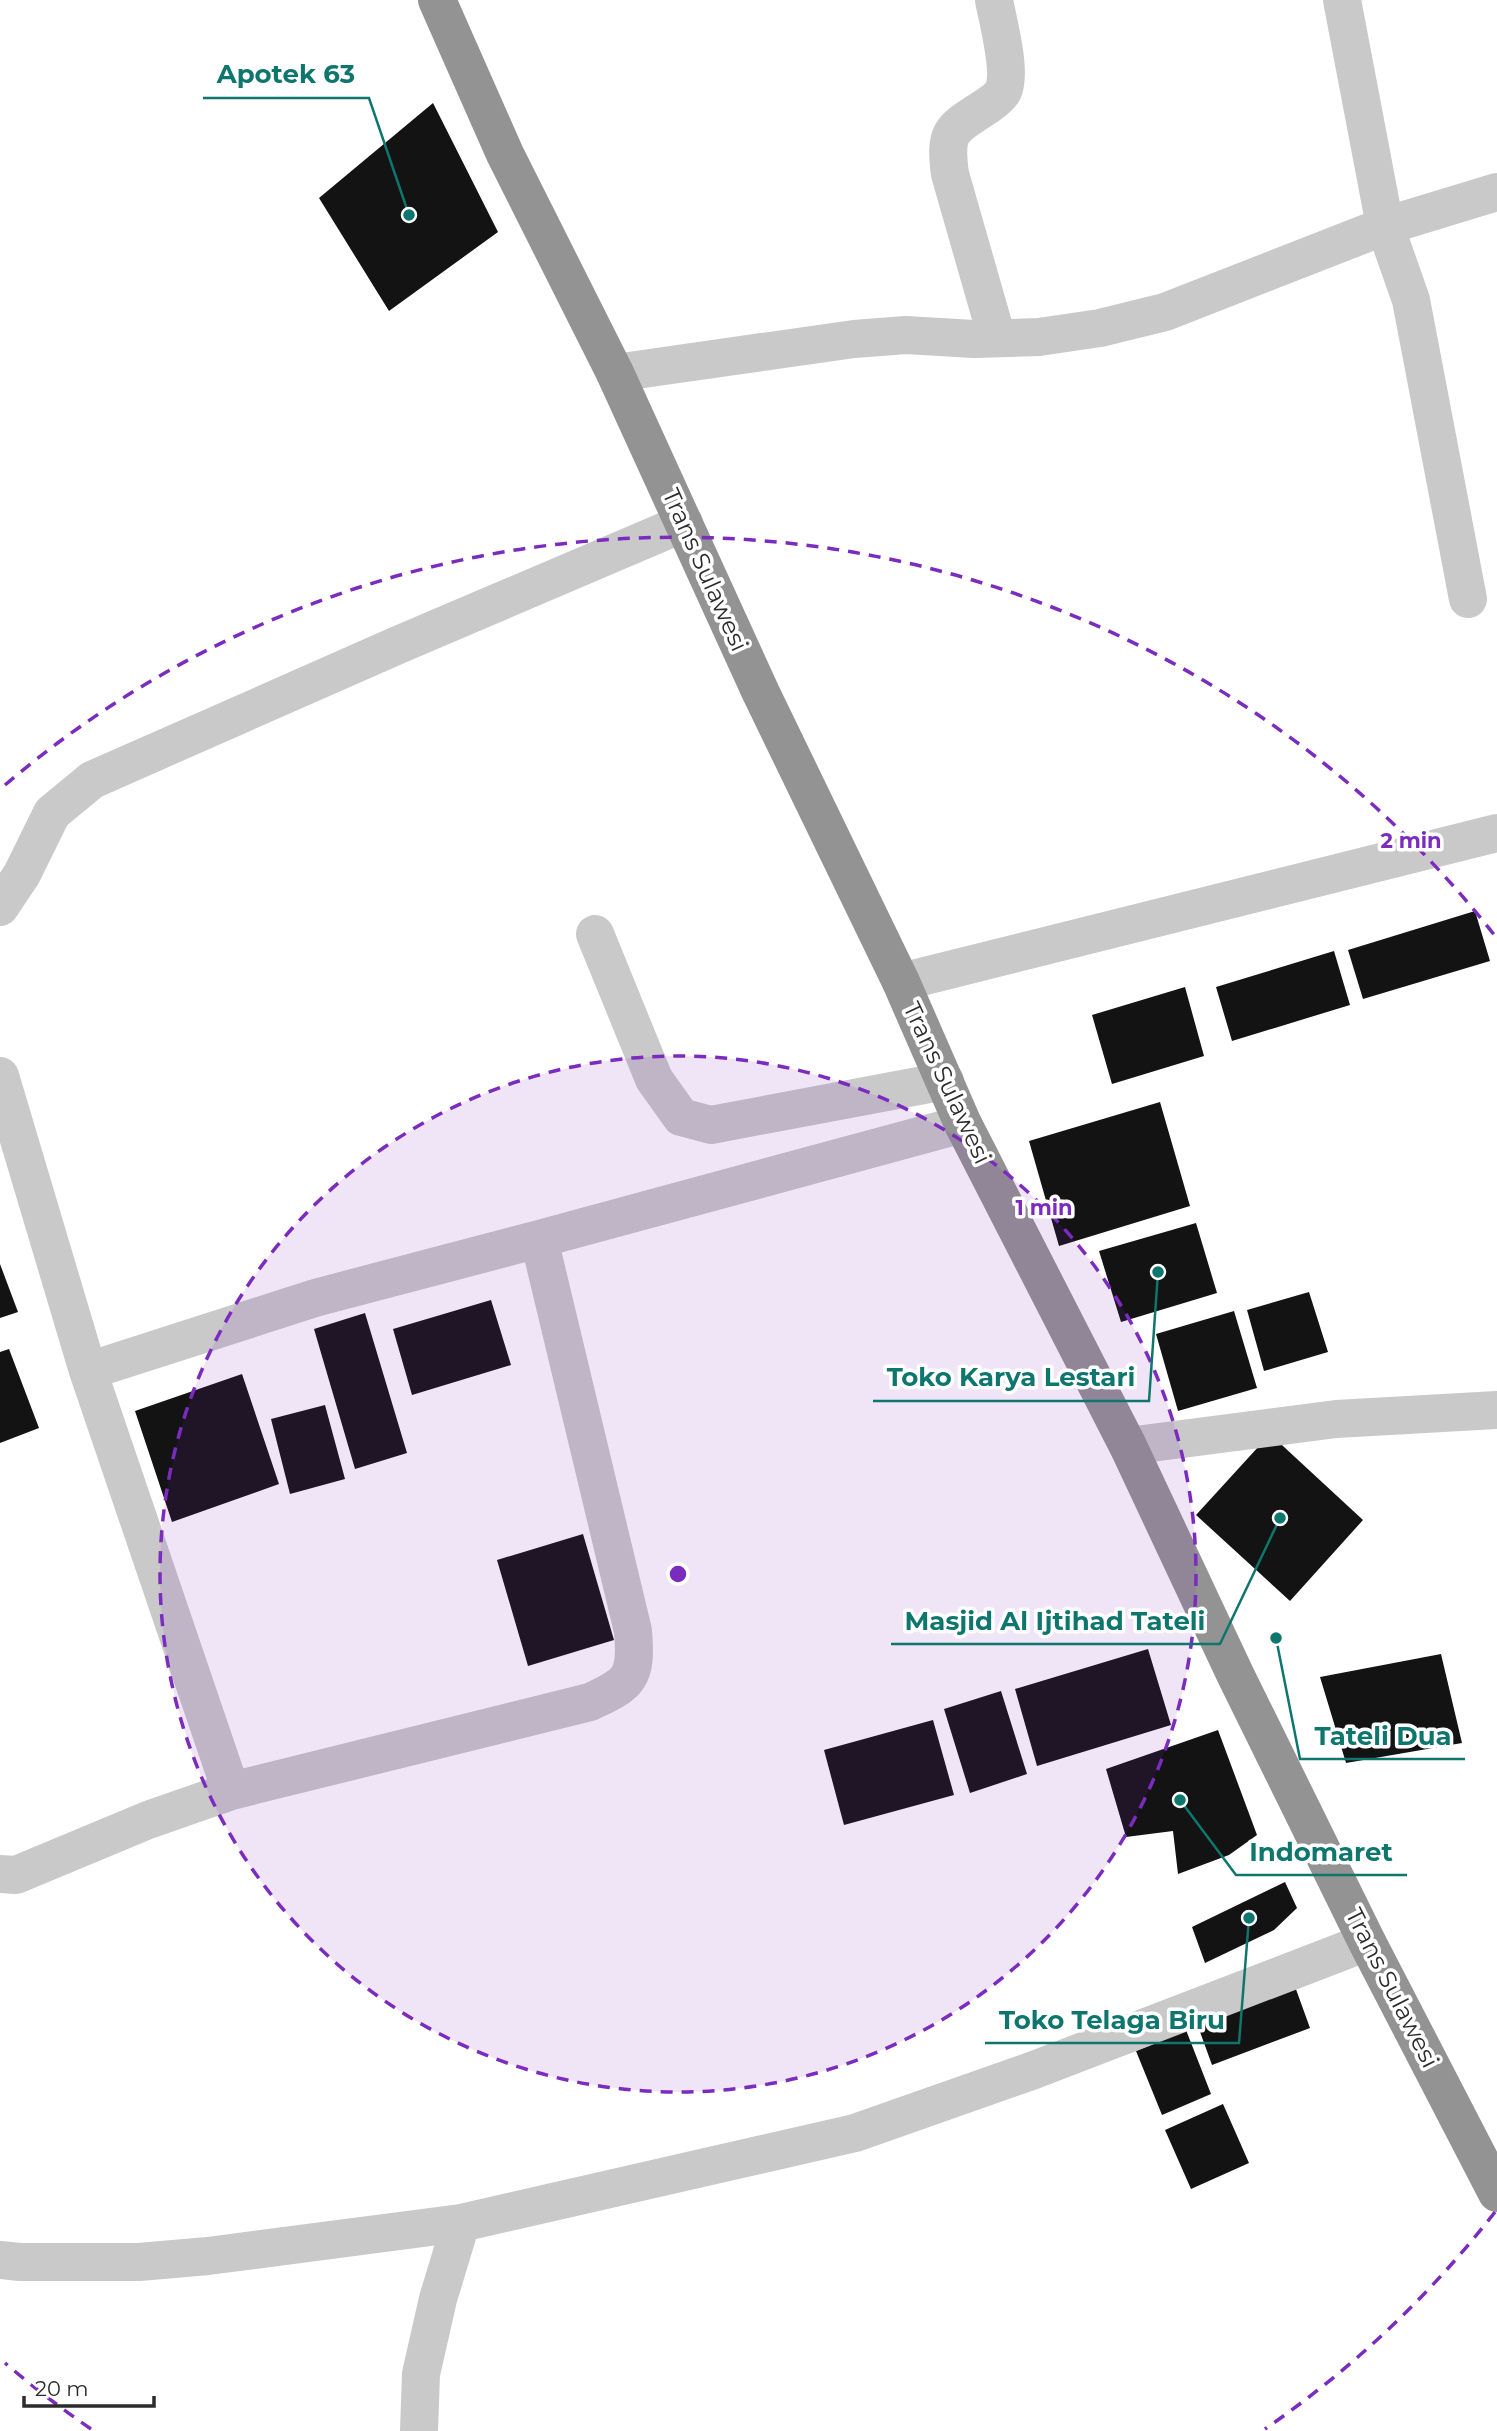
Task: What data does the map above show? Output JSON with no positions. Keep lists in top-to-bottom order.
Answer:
{
  "streets": {
    "highway": ["Trans Sulawesi"]
  },
  "places": [
    "Apotek 63",
    "Toko Karya Lestari",
    "Masjid Al Ijtihad Tateli",
    "Tateli Dua",
    "Indomaret",
    "Toko Telaga Biru"
  ],
  "scale_bar": "20 m",
  "rings": ["2 min", "1 min"]
}
